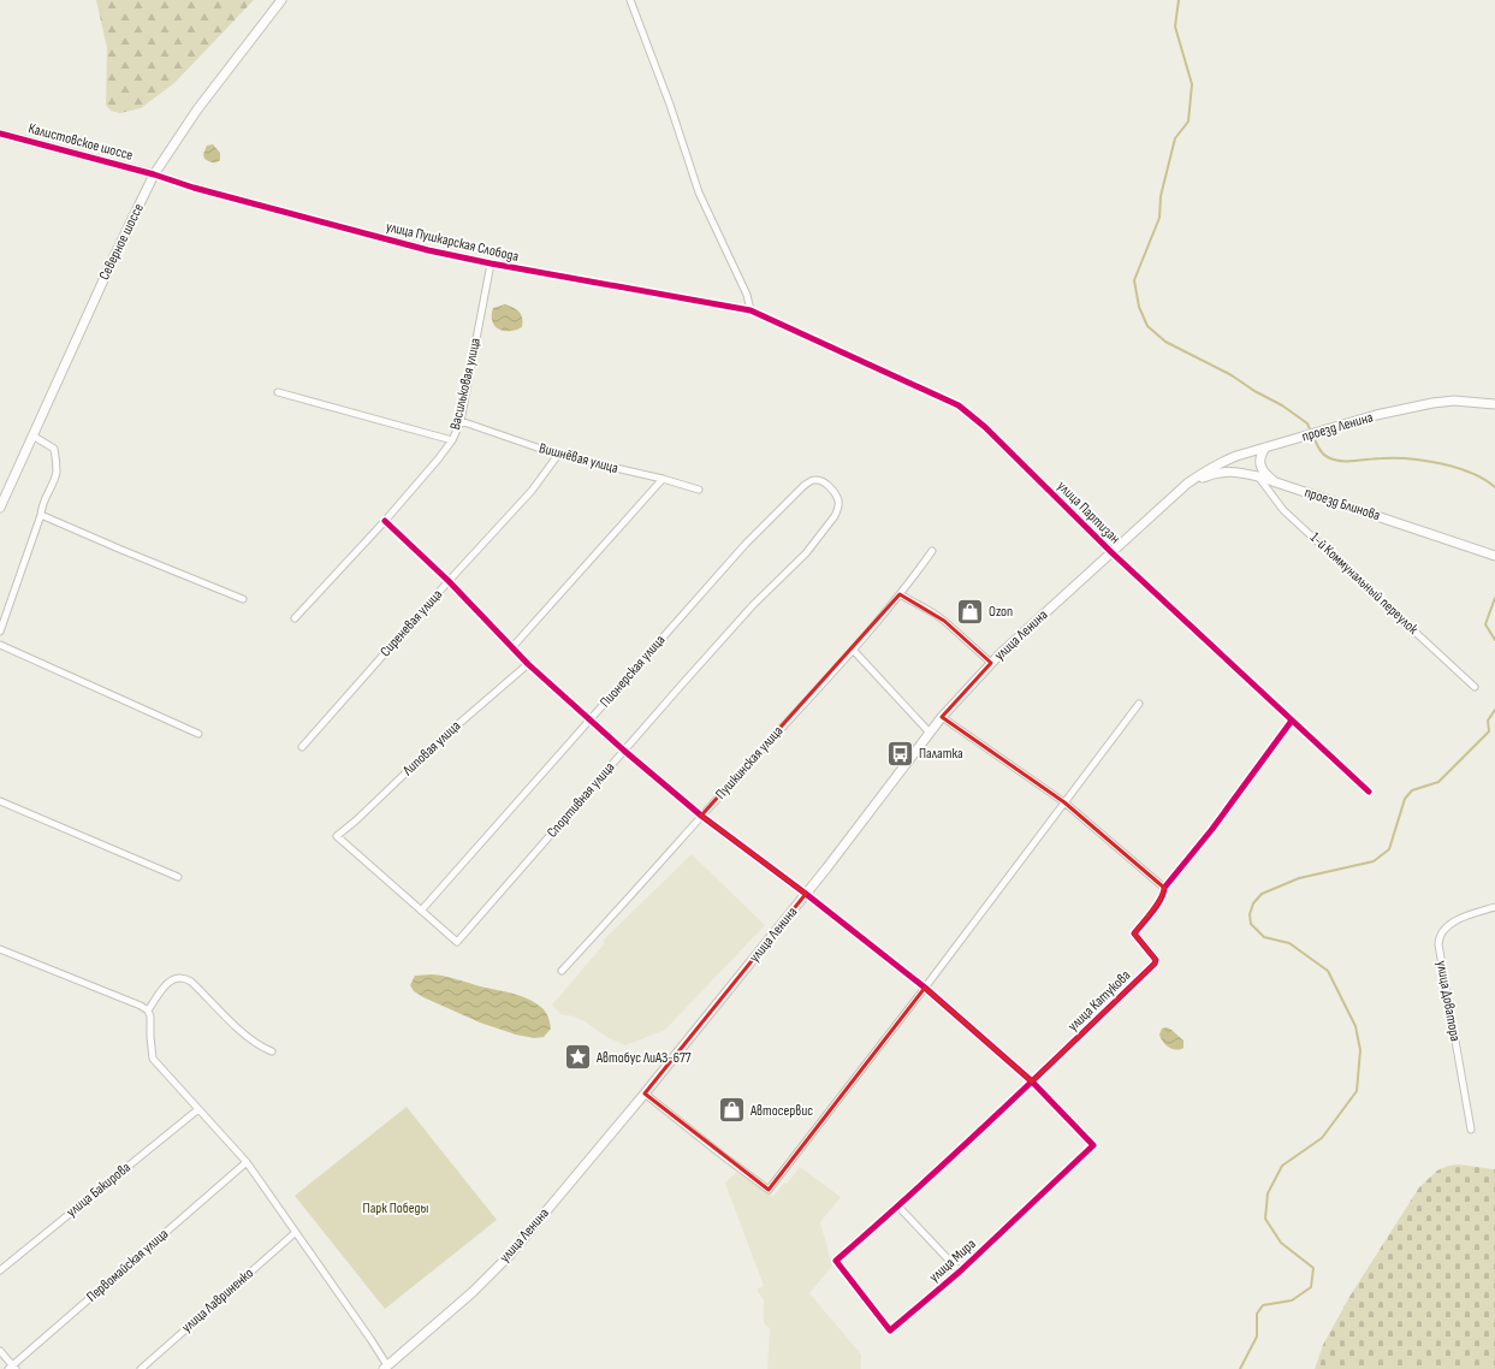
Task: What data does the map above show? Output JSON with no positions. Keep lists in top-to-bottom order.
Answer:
{
  "streets": {
    "main road": [
      "Северное шоссе",
      "проезд Ленина",
      "проезд Блинова",
      "улица Ленина"
    ],
    "street": [
      "Калистовское шоссе",
      "улица Пушкарская Слобода",
      "Васильковая улица",
      "Вишнёвая улица",
      "улица Партизан",
      "1-й Коммунальный переулок",
      "Сиреневая улица",
      "Пионерская улица",
      "Липовая улица",
      "Пушкинская улица",
      "Спортивная улица",
      "улица Катукова",
      "улица Доватора",
      "улица Бакирова",
      "улица Мира",
      "Первомайская улица",
      "улица Лавриненко"
    ]
  },
  "crossings": [
    ["Калистовское шоссе", "Северное шоссе"],
    ["Калистовское шоссе", "улица Пушкарская Слобода"],
    ["Северное шоссе", "улица Пушкарская Слобода"],
    ["улица Пушкарская Слобода", "Васильковая улица"],
    ["улица Пушкарская Слобода", "улица Партизан"],
    ["Васильковая улица", "Вишнёвая улица"],
    ["проезд Ленина", "проезд Блинова"],
    ["проезд Ленина", "улица Ленина"],
    ["Вишнёвая улица", "Сиреневая улица"],
    ["проезд Блинова", "1-й Коммунальный переулок"],
    ["проезд Блинова", "улица Ленина"],
    ["улица Партизан", "улица Ленина"],
    ["улица Партизан", "улица Катукова"],
    ["Пионерская улица", "Спортивная улица"],
    ["Липовая улица", "Спортивная улица"],
    ["улица Катукова", "улица Мира"]
  ],
  "parks": ["Парк Победы"],
  "places": {
    "shop": ["Ozon", "Автосервис"],
    "bus stop": ["Палатка"],
    "place": ["Автобус ЛиАЗ-677"]
  }
}
